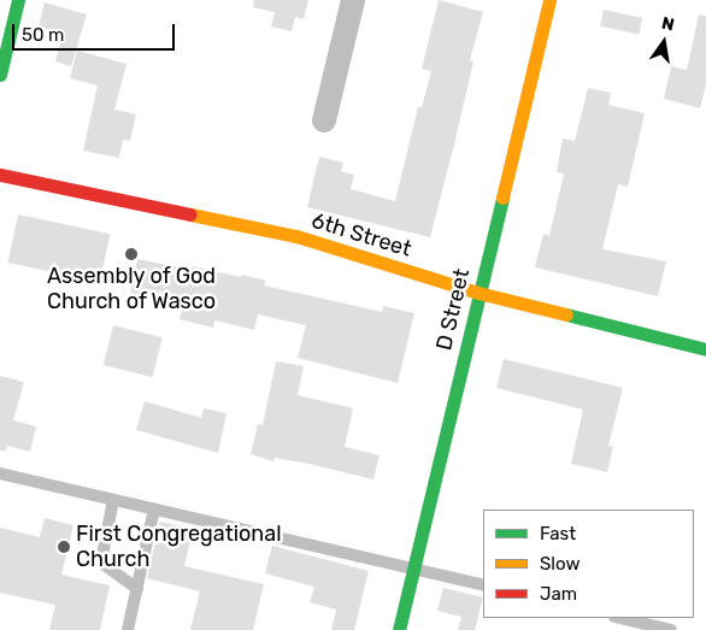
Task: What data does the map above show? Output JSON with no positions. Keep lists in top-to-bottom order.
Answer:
{
  "streets": {
    "street": ["6th Street", "D Street"]
  },
  "crossings": [
    ["6th Street", "D Street"]
  ],
  "places": ["Assembly of God Church of Wasco", "First Congregational Church"],
  "legend": ["Fast", "Slow", "Jam"],
  "scale_bar": "50 m",
  "north": "top"
}
